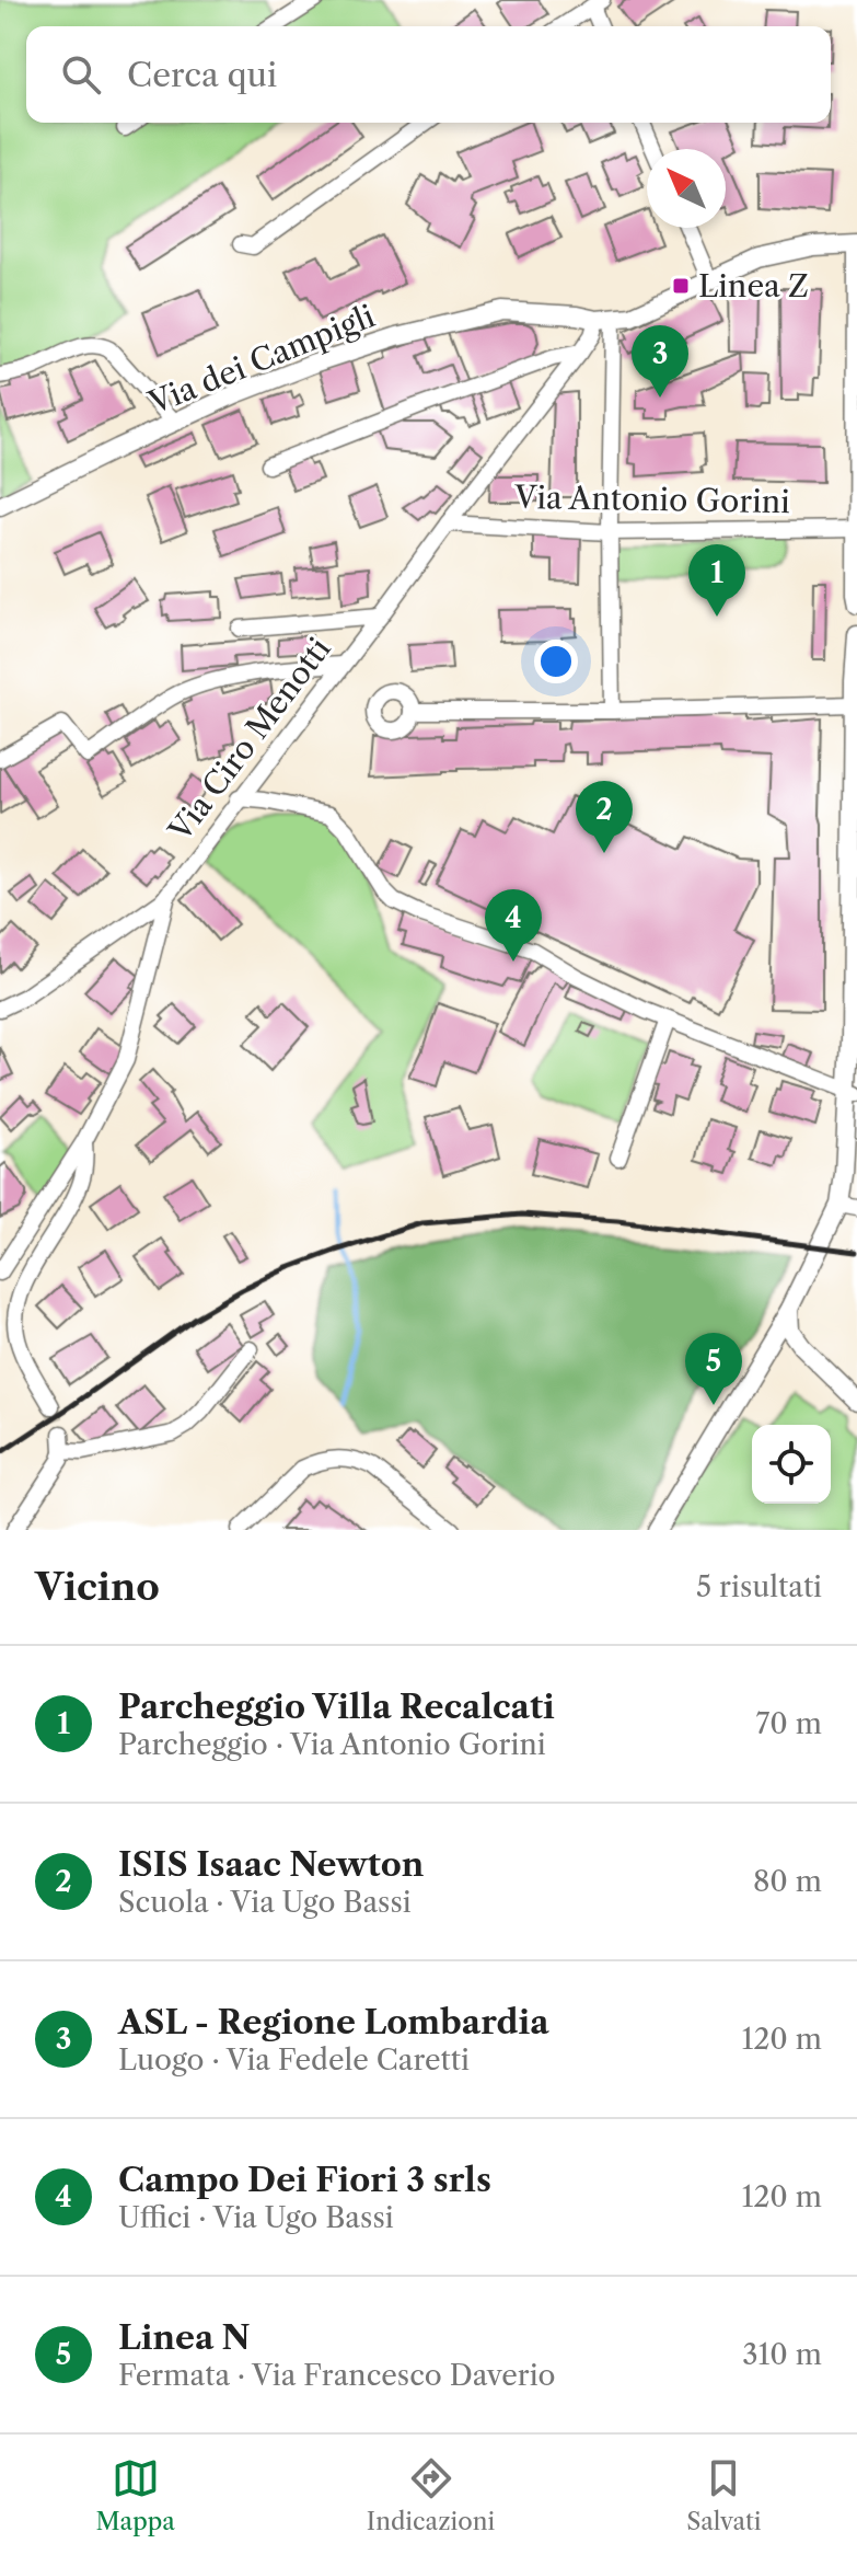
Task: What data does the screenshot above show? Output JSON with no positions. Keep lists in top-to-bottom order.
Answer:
{
  "streets": {
    "street": ["Via dei Campigli", "Via Antonio Gorini", "Via Ciro Menotti"]
  },
  "crossings": [
    ["Via dei Campigli", "Via Ciro Menotti"],
    ["Via Antonio Gorini", "Via Ciro Menotti"]
  ],
  "places": {
    "transit": ["Linea Z"]
  },
  "north": "top left",
  "page": {
    "search": "Cerca qui",
    "pins": [
      "3",
      "1",
      "2",
      "4",
      "5"
    ],
    "heading": ["Vicino", "5 risultati"],
    "list": [
      {
        "mark": "1",
        "name": "Parcheggio Villa Recalcati",
        "note": "Parcheggio · Via Antonio Gorini",
        "value": "70 m"
      },
      {
        "mark": "2",
        "name": "ISIS Isaac Newton",
        "note": "Scuola · Via Ugo Bassi",
        "value": "80 m"
      },
      {
        "mark": "3",
        "name": "ASL - Regione Lombardia",
        "note": "Luogo · Via Fedele Caretti",
        "value": "120 m"
      },
      {
        "mark": "4",
        "name": "Campo Dei Fiori 3 srls",
        "note": "Uffici · Via Ugo Bassi",
        "value": "120 m"
      },
      {
        "mark": "5",
        "name": "Linea N",
        "note": "Fermata · Via Francesco Daverio",
        "value": "310 m"
      }
    ],
    "nav": ["Mappa", "Indicazioni", "Salvati"]
  }
}
